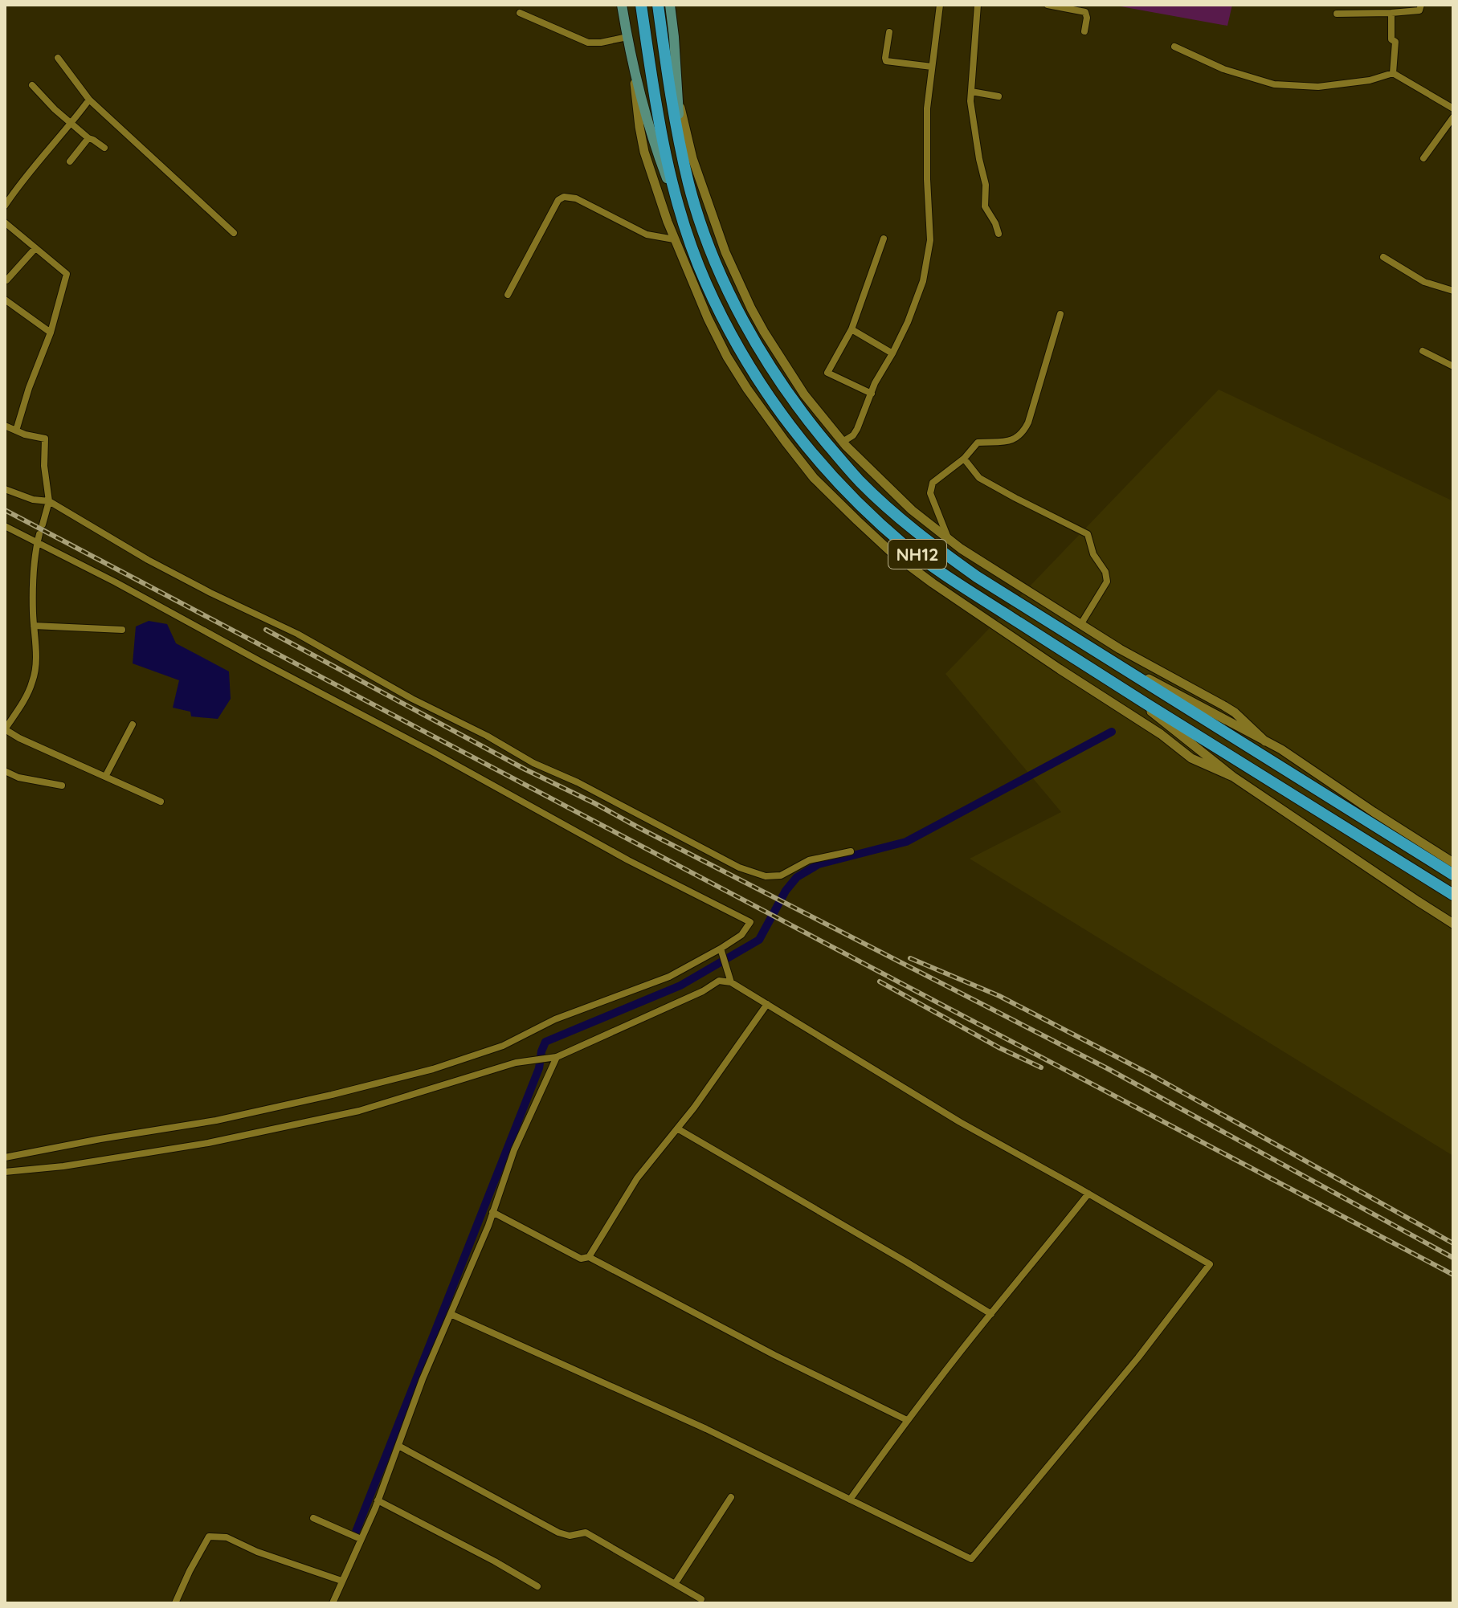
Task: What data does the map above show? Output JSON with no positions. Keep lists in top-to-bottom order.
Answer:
{
  "streets": {
    "highway": ["NH12"]
  }
}
